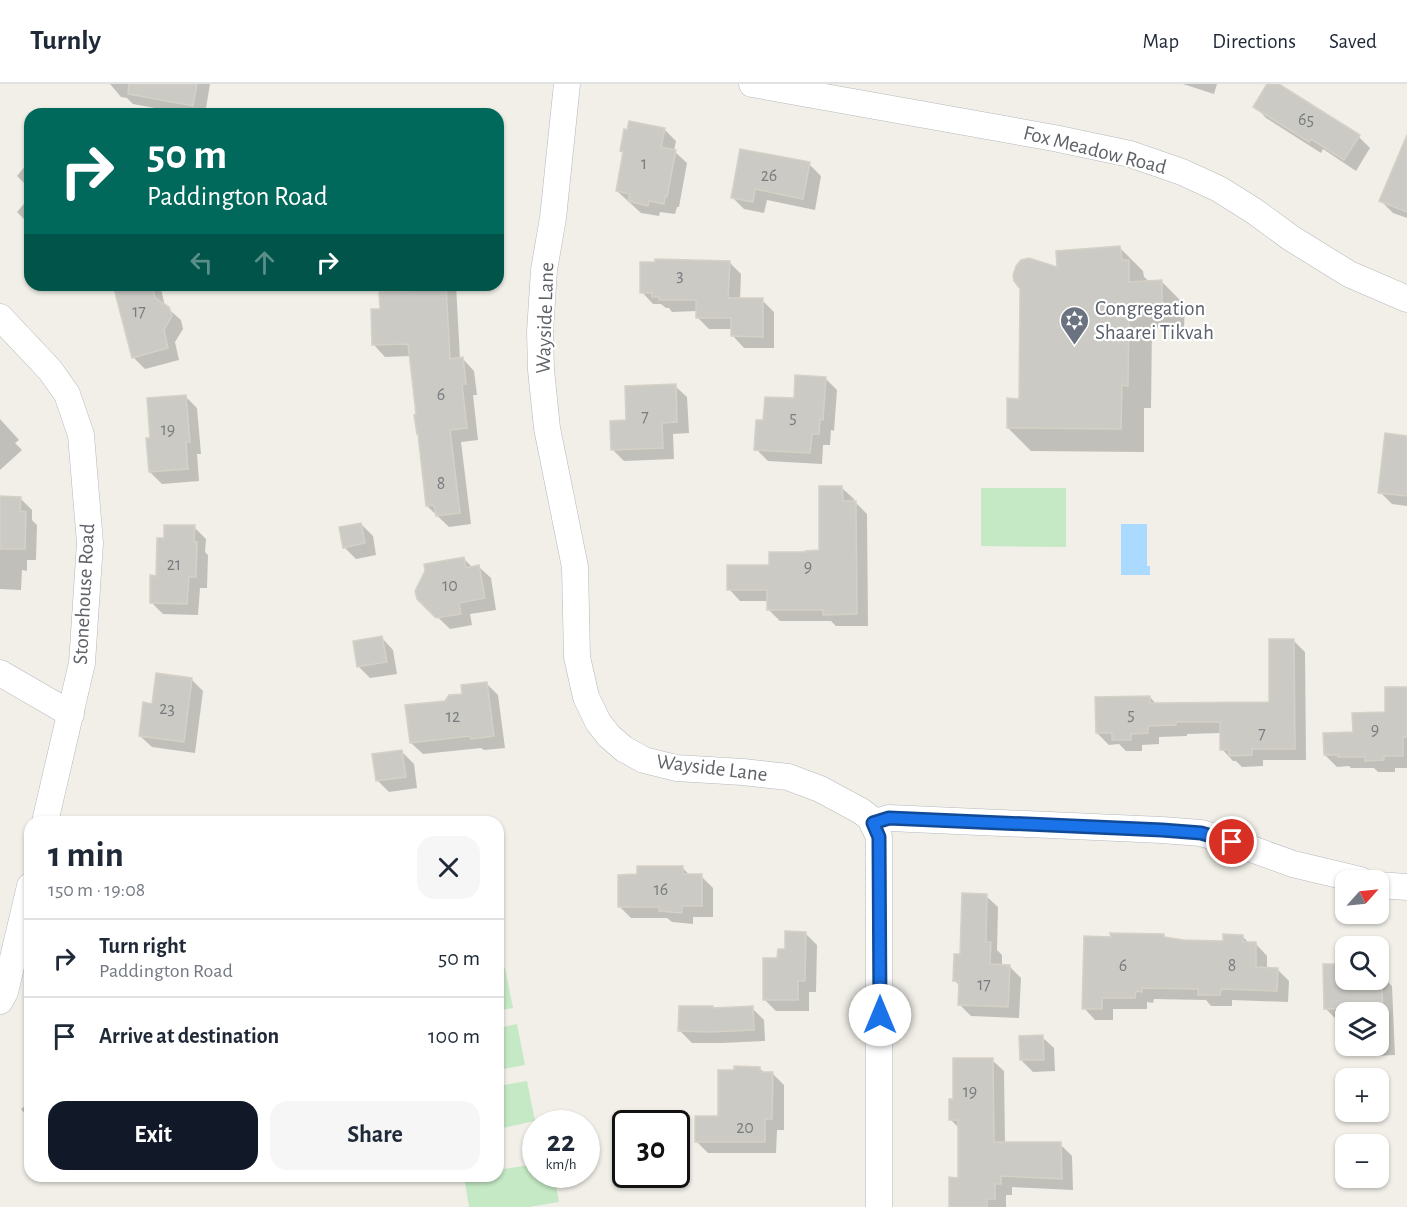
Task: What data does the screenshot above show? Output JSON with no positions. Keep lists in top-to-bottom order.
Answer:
{
  "streets": {
    "street": ["Fox Meadow Road", "Wayside Lane", "Stonehouse Road"]
  },
  "places": {
    "synagogue": ["Congregation Shaarei Tikvah"]
  },
  "house_numbers": [
    "65",
    "1",
    "26",
    "3",
    "17",
    "6",
    "7",
    "5",
    "19",
    "8",
    "21",
    "9",
    "10",
    "23",
    "5",
    "12",
    "9",
    "7",
    "16",
    "6",
    "8",
    "17",
    "19",
    "20"
  ],
  "north": "top right",
  "page": {
    "header": "Turnly",
    "nav": ["Map", "Directions", "Saved"],
    "turn": ["50 m", "Paddington Road"],
    "heading": ["1 min", "150 m · 19:08"],
    "map_buttons": ["+", "−"],
    "list": [
      {
        "name": "Turn right",
        "note": "Paddington Road",
        "value": "50 m"
      },
      {
        "name": "Arrive at destination",
        "value": "100 m"
      }
    ],
    "buttons": ["Exit", "Share"],
    "speed": "22 km/h",
    "limit": "30"
  }
}
